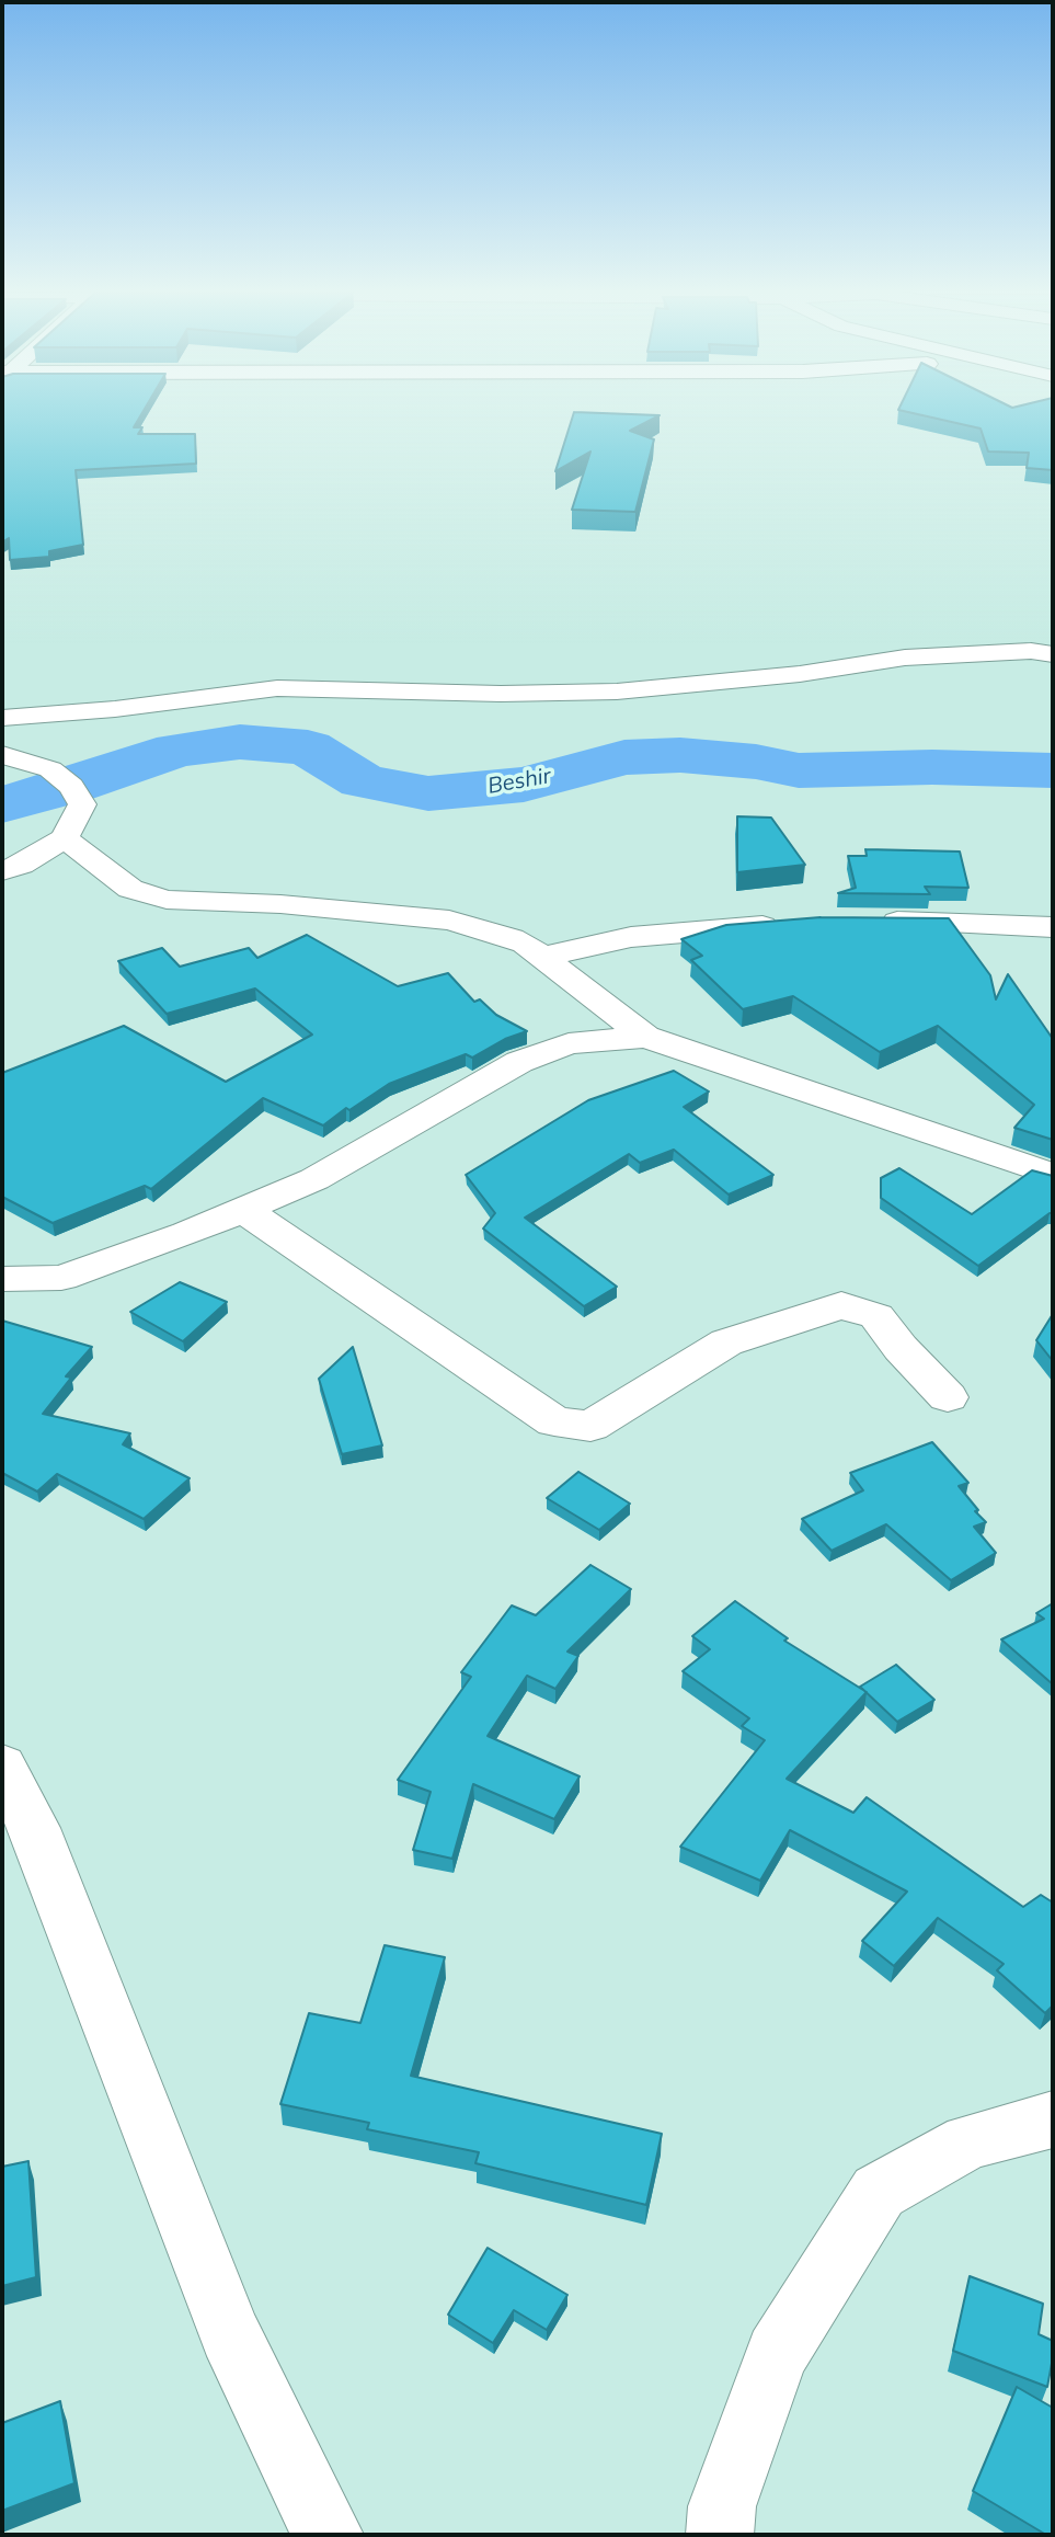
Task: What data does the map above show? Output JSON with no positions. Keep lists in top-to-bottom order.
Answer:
{
  "water": ["Beshir"]
}
